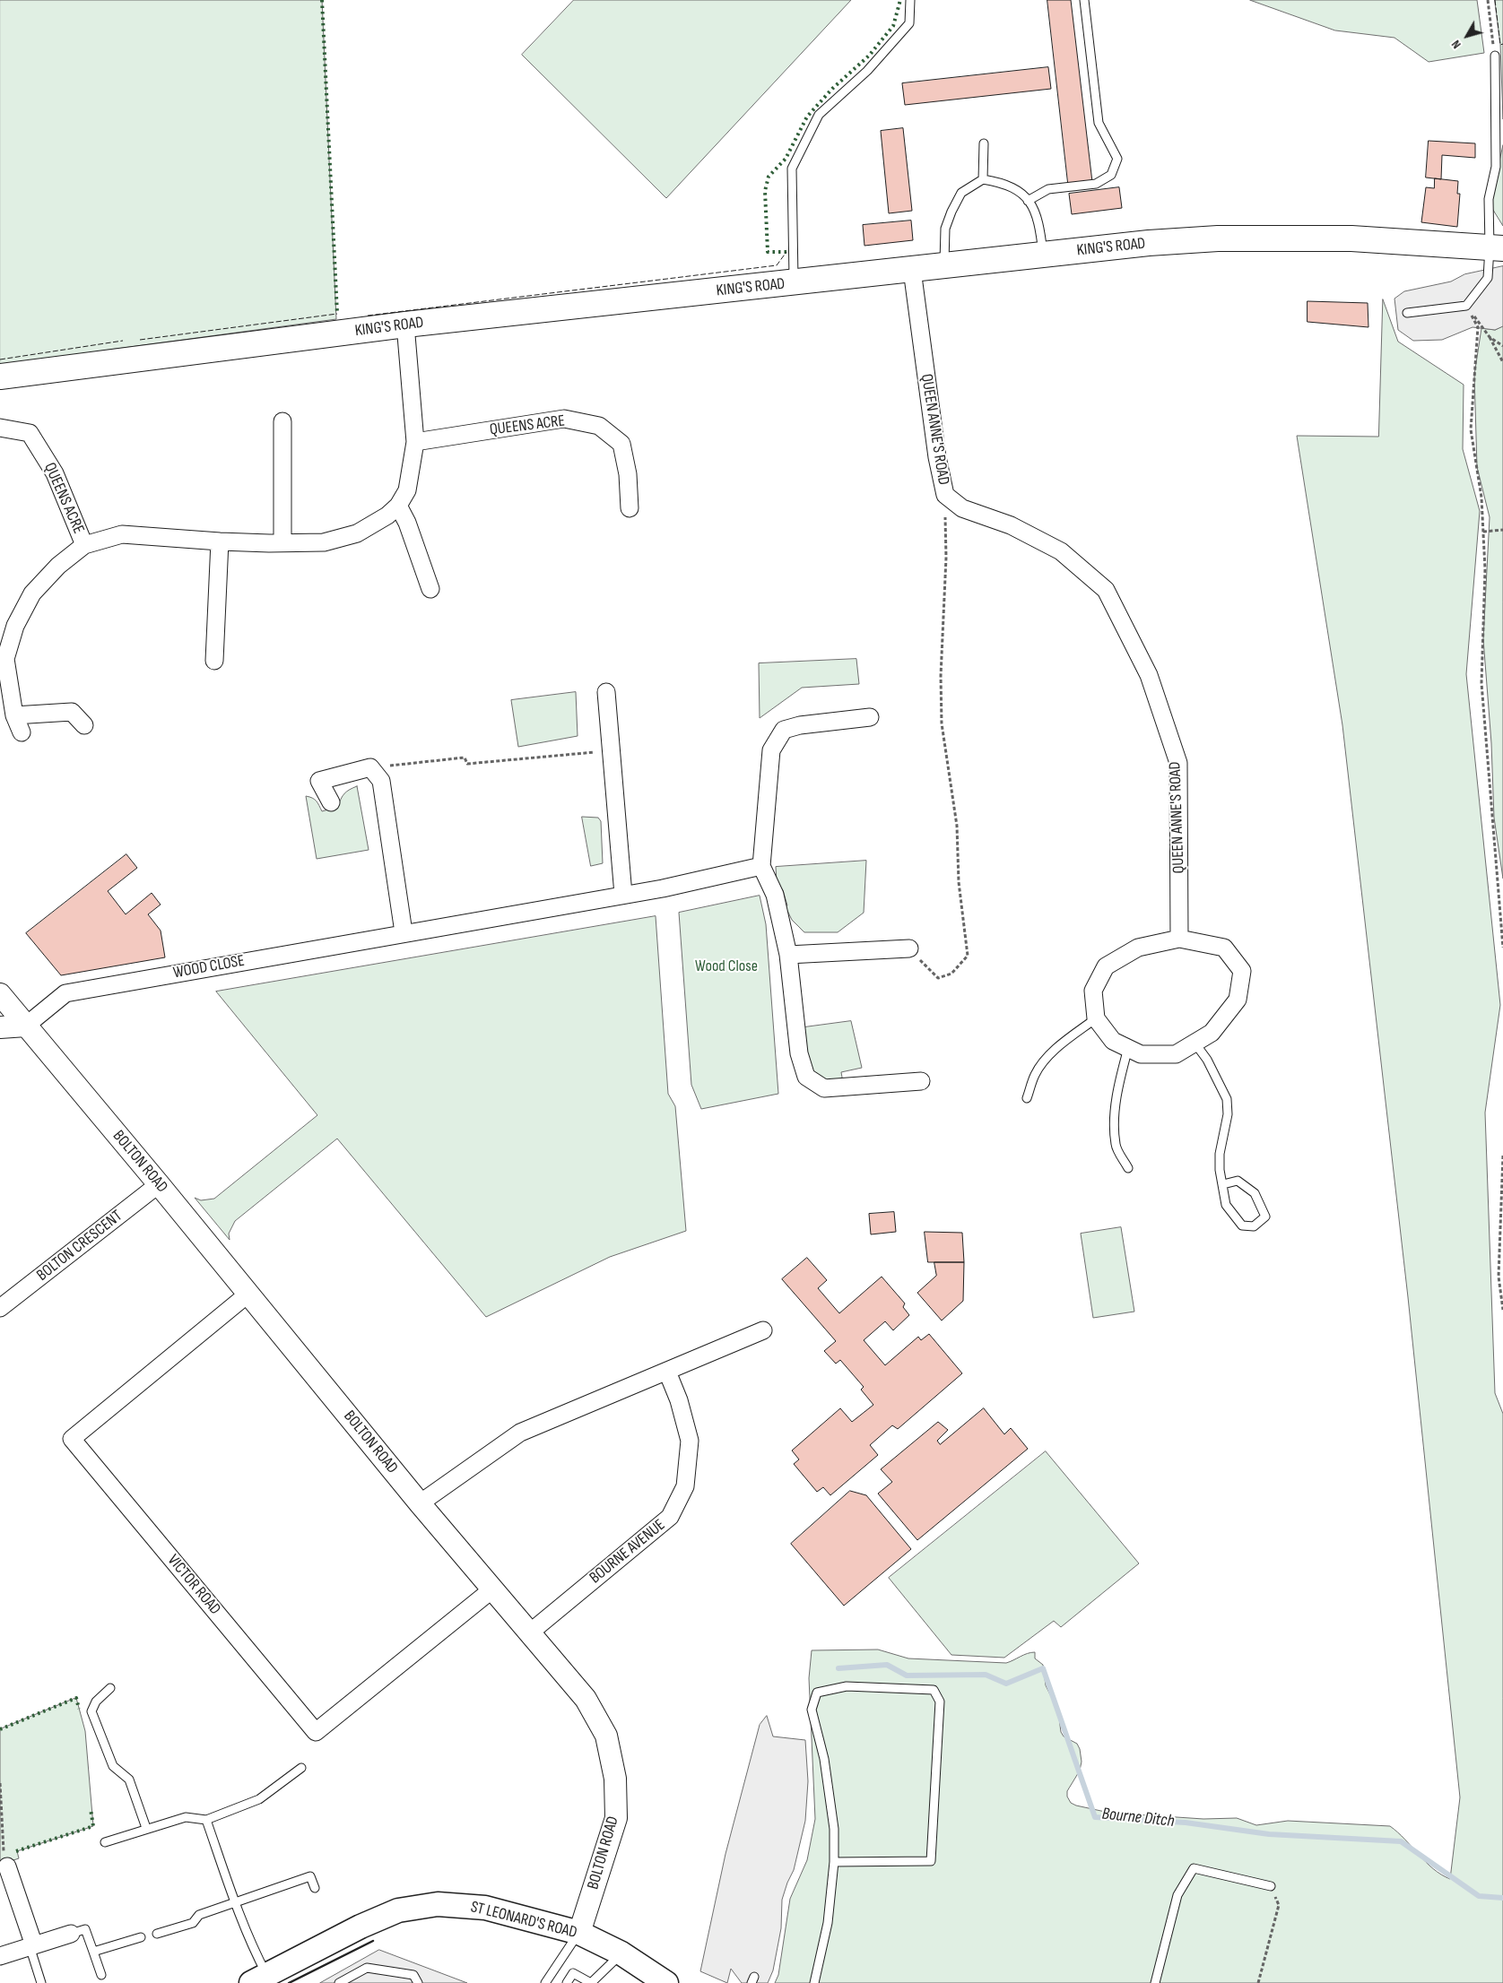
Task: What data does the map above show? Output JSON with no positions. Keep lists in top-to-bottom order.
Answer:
{
  "streets": {
    "main road": ["KING'S ROAD", "ST LEONARD'S ROAD"],
    "street": [
      "QUEENS ACRE",
      "QUEEN ANNE'S ROAD",
      "WOOD CLOSE",
      "BOLTON ROAD",
      "BOLTON CRESCENT",
      "BOURNE AVENUE",
      "VICTOR ROAD"
    ]
  },
  "crossings": [
    ["KING'S ROAD", "QUEENS ACRE"],
    ["KING'S ROAD", "QUEEN ANNE'S ROAD"],
    ["WOOD CLOSE", "BOLTON ROAD"],
    ["BOLTON ROAD", "BOLTON CRESCENT"],
    ["BOLTON ROAD", "BOURNE AVENUE"],
    ["BOLTON ROAD", "VICTOR ROAD"],
    ["BOLTON ROAD", "ST LEONARD'S ROAD"]
  ],
  "water": ["Bourne Ditch"],
  "parks": ["Wood Close"],
  "north": "bottom left"
}
